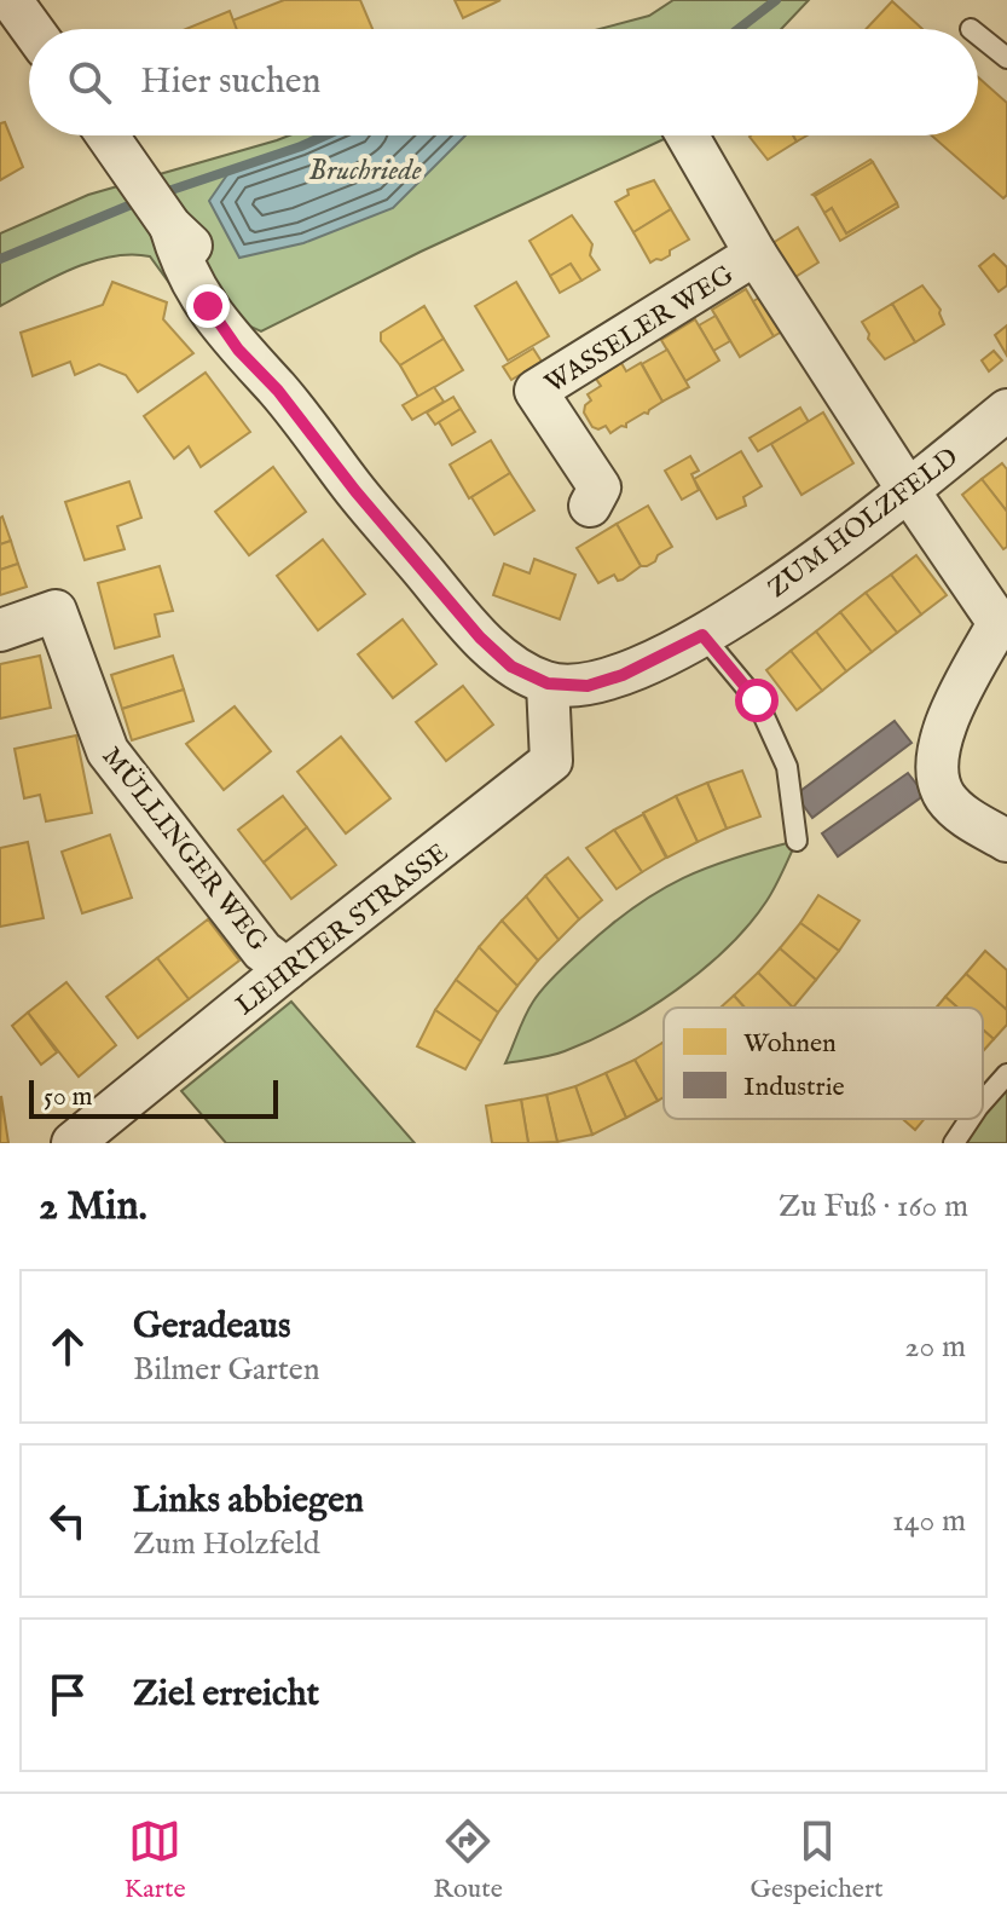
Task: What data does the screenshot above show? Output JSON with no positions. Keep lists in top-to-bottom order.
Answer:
{
  "streets": {
    "street": [
      "WASSELER WEG",
      "ZUM HOLZFELD",
      "MÜLLINGER WEG",
      "LEHRTER STRASSE"
    ]
  },
  "crossings": [
    ["WASSELER WEG", "ZUM HOLZFELD"],
    ["ZUM HOLZFELD", "LEHRTER STRASSE"],
    ["MÜLLINGER WEG", "LEHRTER STRASSE"]
  ],
  "water": ["Bruchriede"],
  "legend": ["Wohnen", "Industrie"],
  "scale_bar": "50 m",
  "page": {
    "search": "Hier suchen",
    "scale": "50 m",
    "heading": ["2 Min.", "Zu Fuß · 160 m"],
    "list": [
      ["Geradeaus", "Bilmer Garten", "20 m"],
      ["Links abbiegen", "Zum Holzfeld", "140 m"],
      "Ziel erreicht"
    ],
    "nav": ["Karte", "Route", "Gespeichert"]
  }
}
